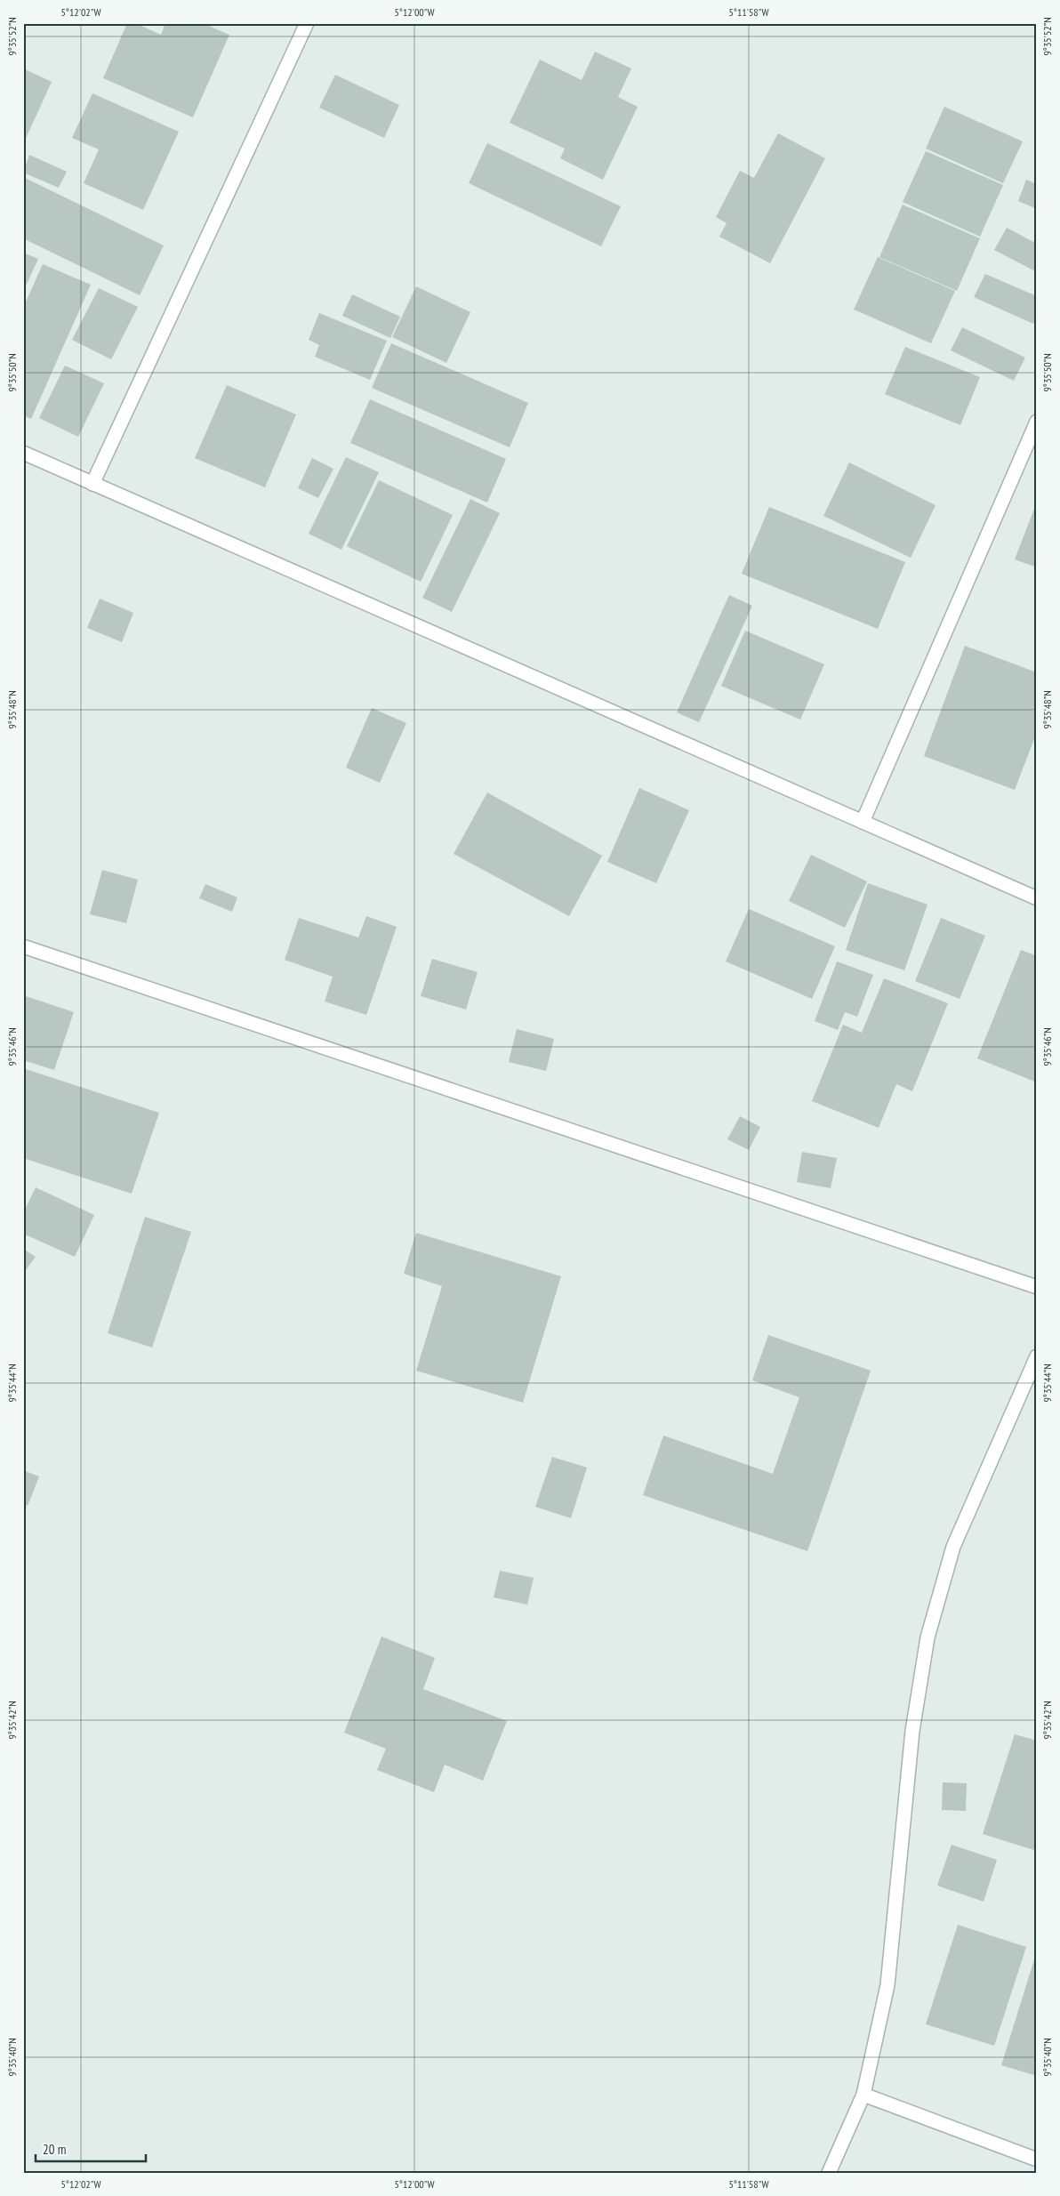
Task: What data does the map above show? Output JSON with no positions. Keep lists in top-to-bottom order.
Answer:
{
  "scale_bar": "20 m",
  "coordinates": [
    "5°12'02\"W",
    "5°12'00\"W",
    "5°11'58\"W",
    "9°35'52\"N",
    "9°35'50\"N",
    "9°35'48\"N",
    "9°35'46\"N",
    "9°35'44\"N",
    "9°35'42\"N",
    "9°35'40\"N"
  ]
}
